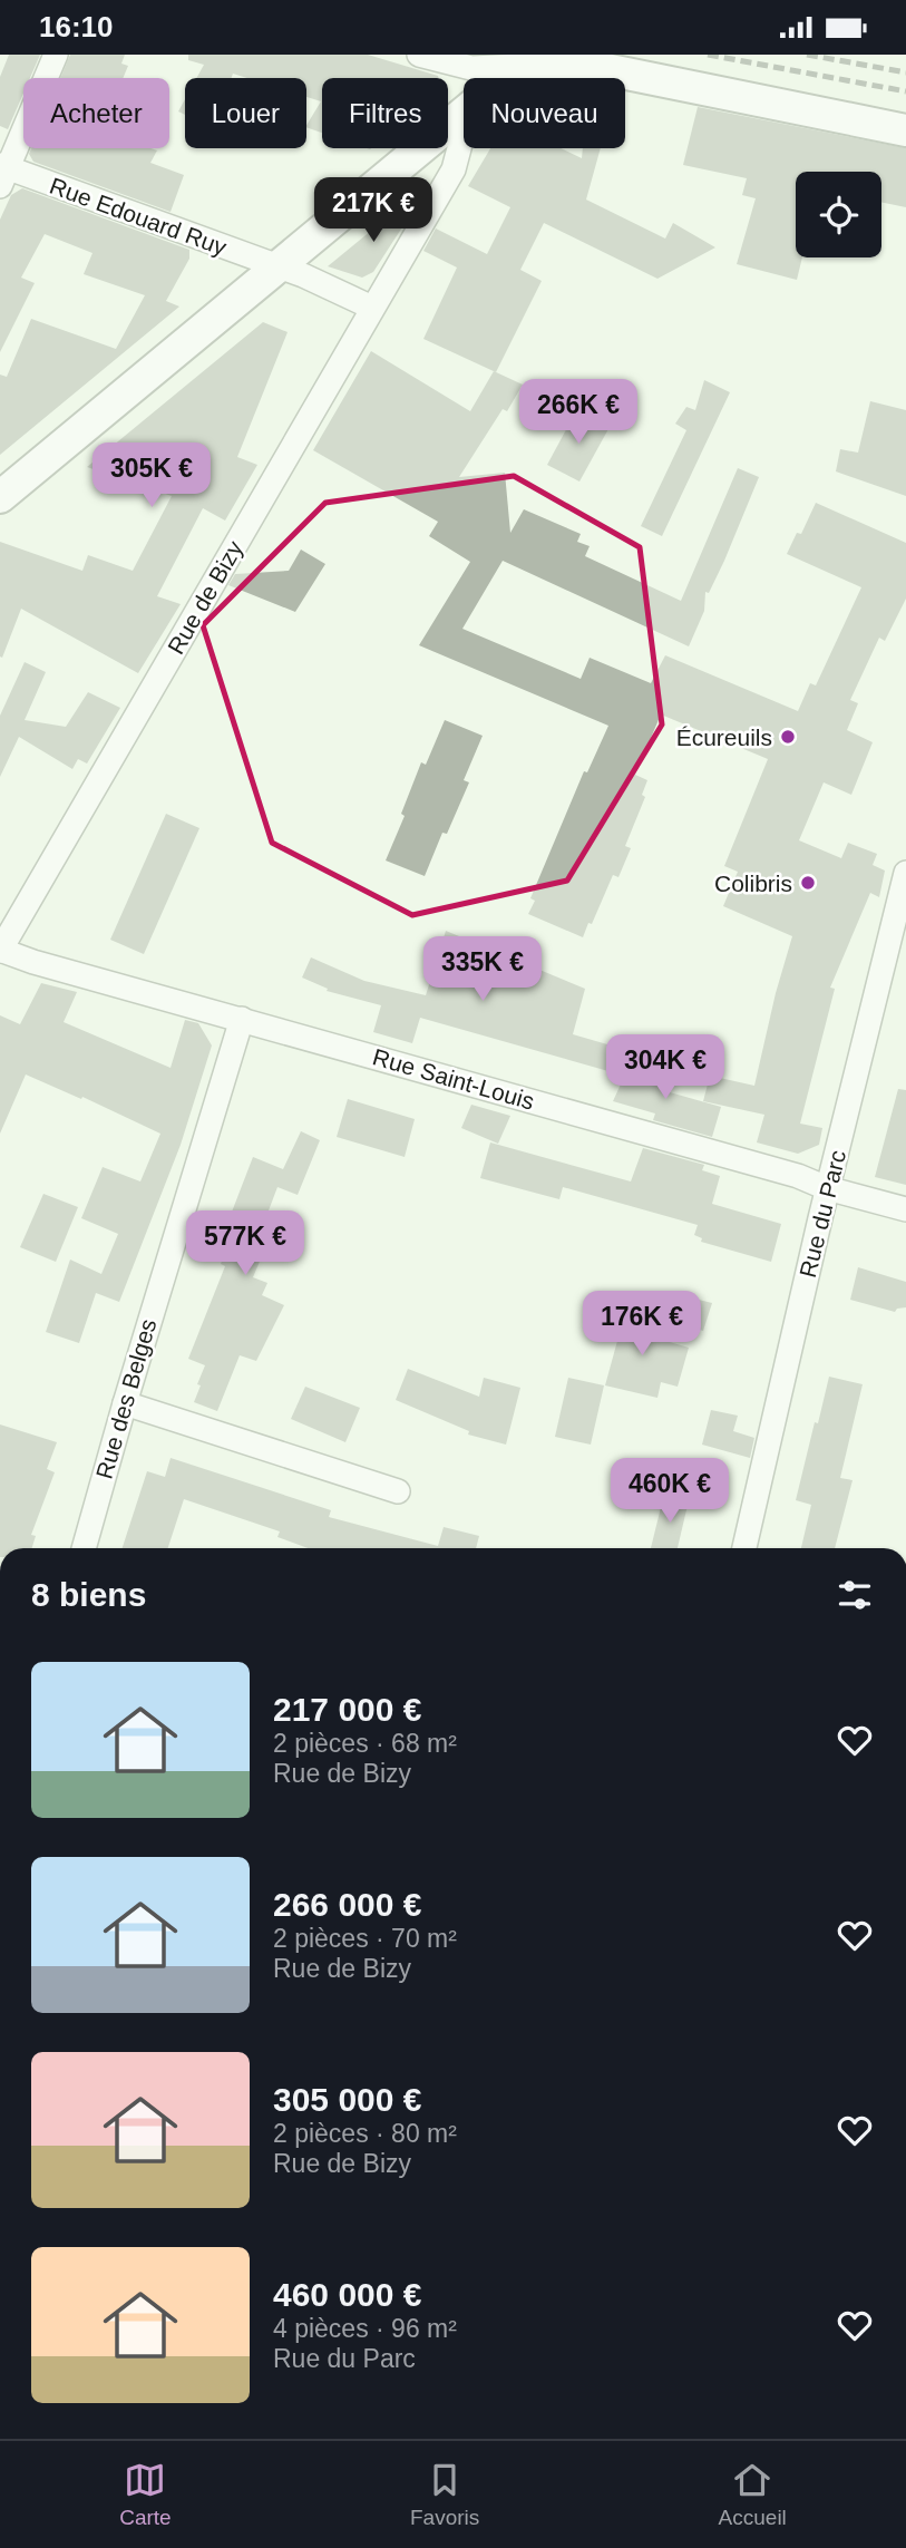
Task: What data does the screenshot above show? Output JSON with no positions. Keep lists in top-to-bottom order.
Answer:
{
  "streets": {
    "street": [
      "Rue Edouard Ruy",
      "Rue de Bizy",
      "Rue Saint-Louis",
      "Rue du Parc",
      "Rue des Belges"
    ]
  },
  "crossings": [
    ["Rue Edouard Ruy", "Rue de Bizy"],
    ["Rue de Bizy", "Rue Saint-Louis"],
    ["Rue Saint-Louis", "Rue du Parc"],
    ["Rue Saint-Louis", "Rue des Belges"]
  ],
  "places": ["Écureuils", "Colibris"],
  "page": {
    "status": "16:10",
    "chip": [
      "Acheter",
      "Louer",
      "Filtres",
      "Nouveau"
    ],
    "price": [
      "217K €",
      "266K €",
      "305K €",
      "335K €",
      "304K €",
      "577K €",
      "176K €",
      "460K €"
    ],
    "heading": "8 biens",
    "list": [
      {
        "name": "217 000 €",
        "note": "2 pièces · 68 m² · Rue de Bizy"
      },
      {
        "name": "266 000 €",
        "note": "2 pièces · 70 m² · Rue de Bizy"
      },
      {
        "name": "305 000 €",
        "note": "2 pièces · 80 m² · Rue de Bizy"
      },
      {
        "name": "460 000 €",
        "note": "4 pièces · 96 m² · Rue du Parc"
      }
    ],
    "tabs": ["Carte", "Favoris", "Accueil"]
  }
}
